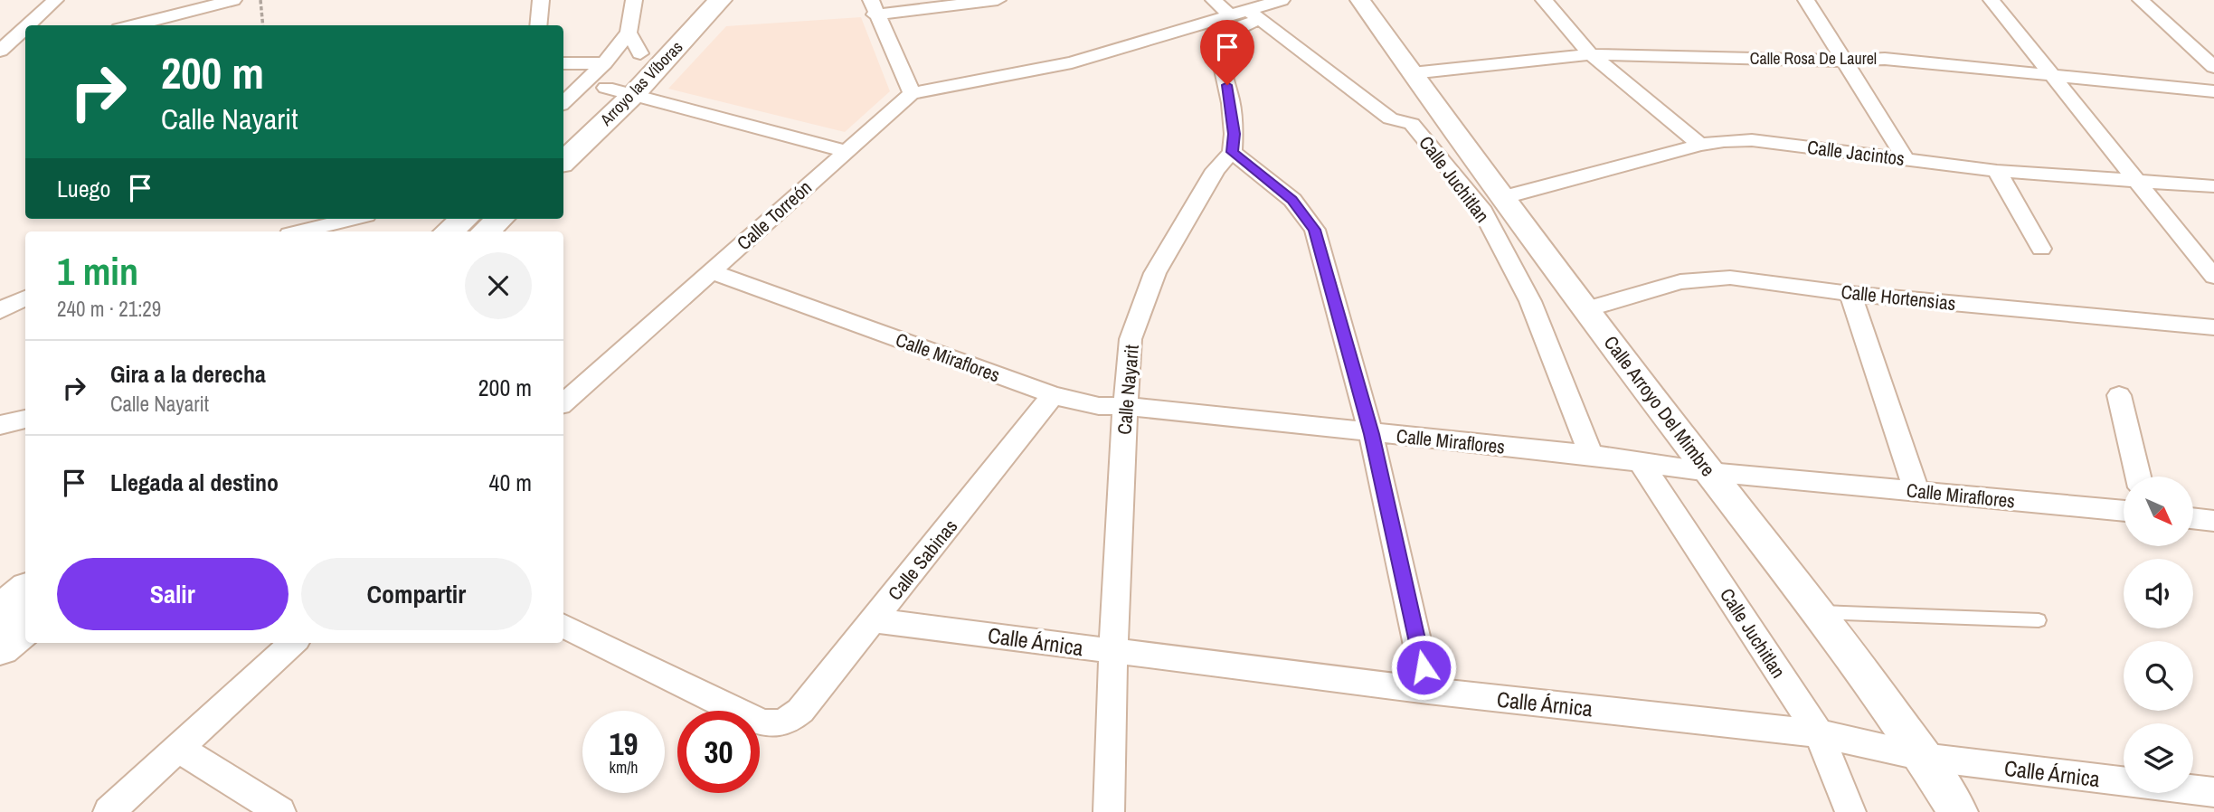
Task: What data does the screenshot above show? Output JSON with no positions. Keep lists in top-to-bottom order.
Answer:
{
  "streets": {
    "main road": ["Arroyo las Víboras"],
    "street": [
      "Calle Rosa De Laurel",
      "Calle Jacintos",
      "Calle Juchitlan",
      "Calle Torreón",
      "Calle Hortensias",
      "Calle Miraflores",
      "Calle Nayarit",
      "Calle Arroyo Del Mimbre",
      "Calle Sabinas",
      "Calle Árnica"
    ]
  },
  "crossings": [
    ["Calle Rosa De Laurel", "Calle Arroyo Del Mimbre"],
    ["Calle Jacintos", "Calle Arroyo Del Mimbre"],
    ["Calle Juchitlan", "Calle Miraflores"],
    ["Calle Juchitlan", "Calle Arroyo Del Mimbre"],
    ["Calle Juchitlan", "Calle Árnica"],
    ["Calle Torreón", "Calle Miraflores"],
    ["Calle Hortensias", "Calle Arroyo Del Mimbre"],
    ["Calle Miraflores", "Calle Nayarit"],
    ["Calle Miraflores", "Calle Arroyo Del Mimbre"],
    ["Calle Miraflores", "Calle Sabinas"],
    ["Calle Nayarit", "Calle Árnica"],
    ["Calle Arroyo Del Mimbre", "Calle Árnica"],
    ["Calle Sabinas", "Calle Árnica"]
  ],
  "north": "bottom right",
  "page": {
    "turn": ["200 m", "Calle Nayarit"],
    "then": "Luego",
    "heading": ["1 min", "240 m · 21:29"],
    "list": [
      {
        "name": "Gira a la derecha",
        "note": "Calle Nayarit",
        "value": "200 m"
      },
      {
        "name": "Llegada al destino",
        "value": "40 m"
      }
    ],
    "buttons": ["Salir", "Compartir"],
    "speed": "19 km/h",
    "limit": "30"
  }
}
